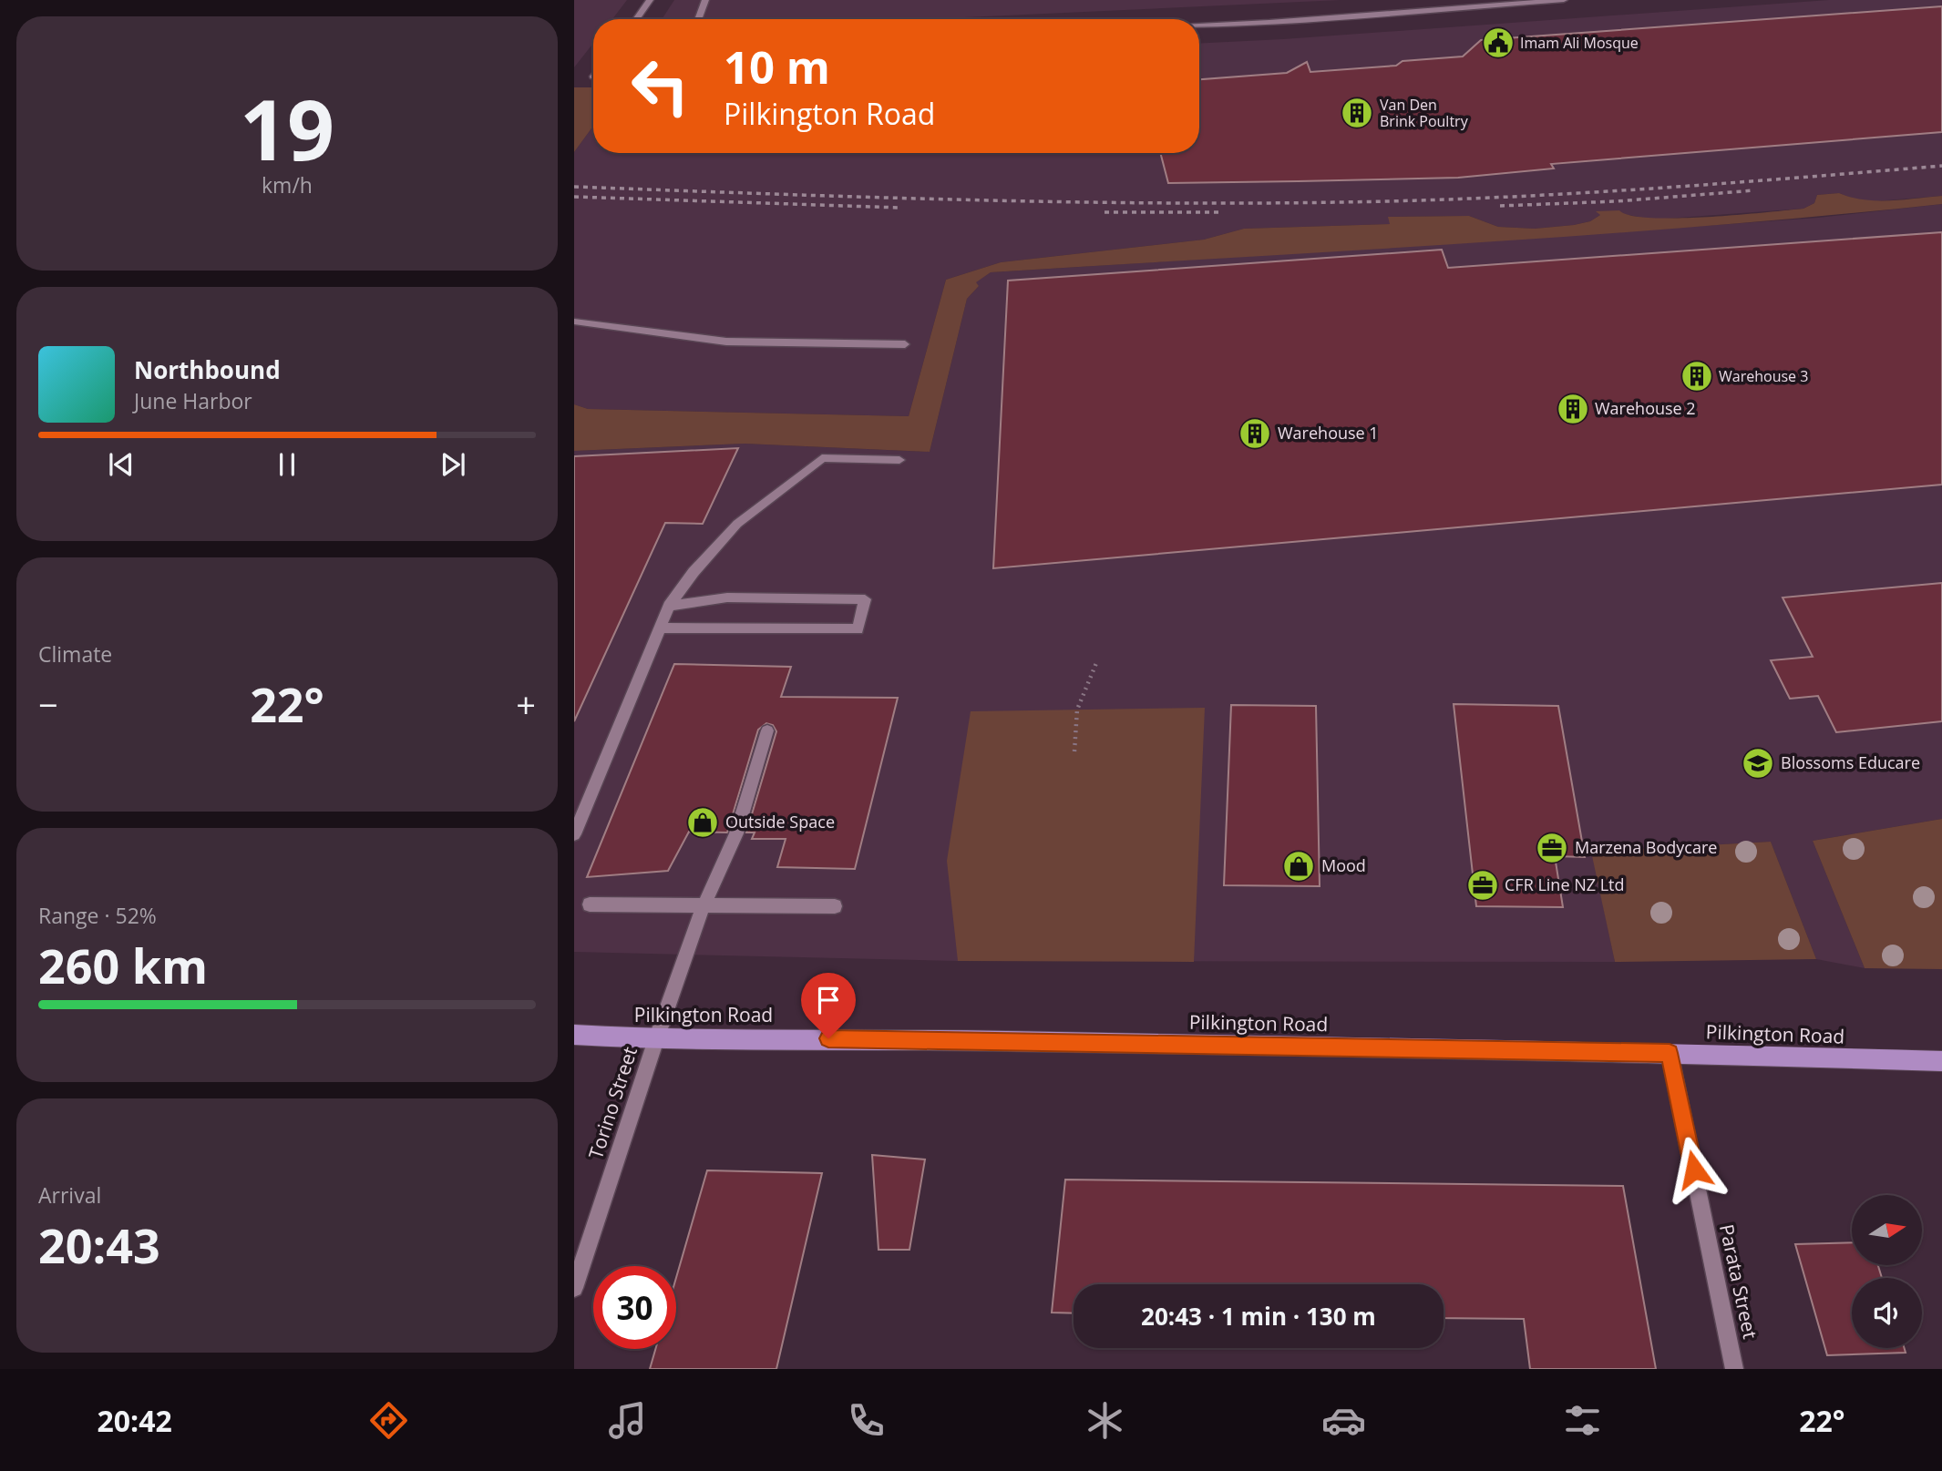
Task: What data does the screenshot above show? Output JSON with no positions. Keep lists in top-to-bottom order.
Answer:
{
  "streets": {
    "main road": ["Pilkington Road"],
    "street": ["Torino Street", "Parata Street"]
  },
  "crossings": [
    ["Pilkington Road", "Torino Street"],
    ["Pilkington Road", "Parata Street"]
  ],
  "places": {
    "public building": ["Imam Ali Mosque"],
    "building": [
      "Van Den Brink Poultry",
      "Warehouse 3",
      "Warehouse 2",
      "Warehouse 1"
    ],
    "school or university": ["Blossoms Educare"],
    "shop": ["Outside Space", "Mood"],
    "office": ["Marzena Bodycare", "CFR Line NZ Ltd"]
  },
  "north": "right",
  "page": {
    "tile": [
      ["19", "km/h"],
      "Climate",
      ["Range · 52%", "260 km"],
      ["Arrival", "20:43"]
    ],
    "turn": ["10 m", "Pilkington Road"],
    "song": ["Northbound", "June Harbor"],
    "heat": ["−", "22°", "+"],
    "limit": "30",
    "trip": "20:43 · 1 min · 130 m",
    "tabs": ["20:42", "22°"]
  }
}
